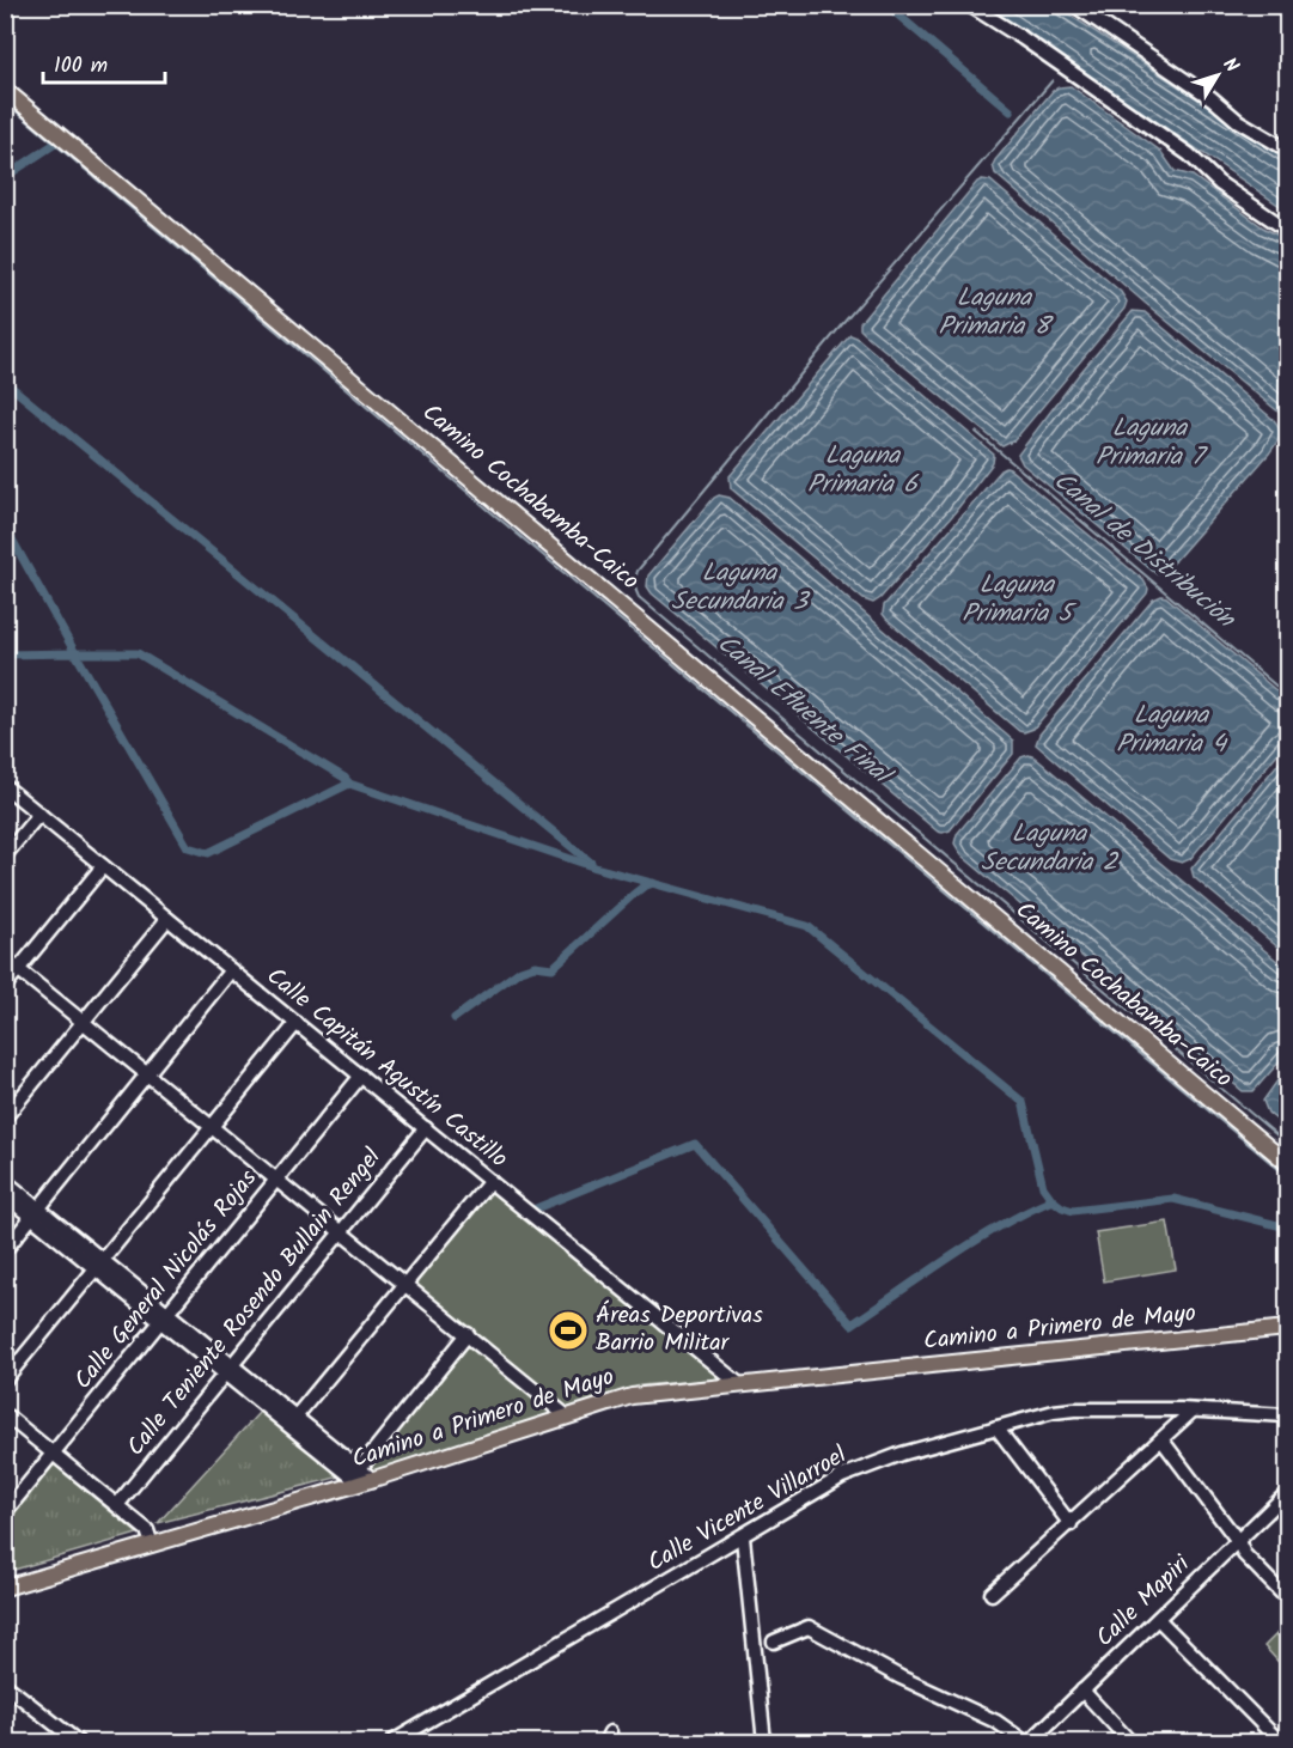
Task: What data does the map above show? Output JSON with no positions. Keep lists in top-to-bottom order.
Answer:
{
  "streets": {
    "main road": ["Camino Cochabamba-Caico", "Camino a Primero de Mayo"],
    "street": [
      "Calle Capitán Agustín Castillo",
      "Calle General Nicolás Rojas",
      "Calle Teniente Rosendo Bullain Rengel",
      "Calle Vicente Villarroel",
      "Calle Mapiri"
    ]
  },
  "crossings": [
    ["Calle Capitán Agustín Castillo", "Calle General Nicolás Rojas"],
    ["Calle Capitán Agustín Castillo", "Calle Teniente Rosendo Bullain Rengel"],
    ["Calle Capitán Agustín Castillo", "Camino a Primero de Mayo"]
  ],
  "water": [
    "Laguna Primaria 8",
    "Laguna Primaria 7",
    "Laguna Primaria 6",
    "Canal de Distribución",
    "Laguna Secundaria 3",
    "Laguna Primaria 5",
    "Canal Efluente Final",
    "Laguna Primaria 4",
    "Laguna Secundaria 2"
  ],
  "places": {
    "sports": ["Áreas Deportivas Barrio Militar"]
  },
  "scale_bar": "100 m",
  "north": "top right"
}
